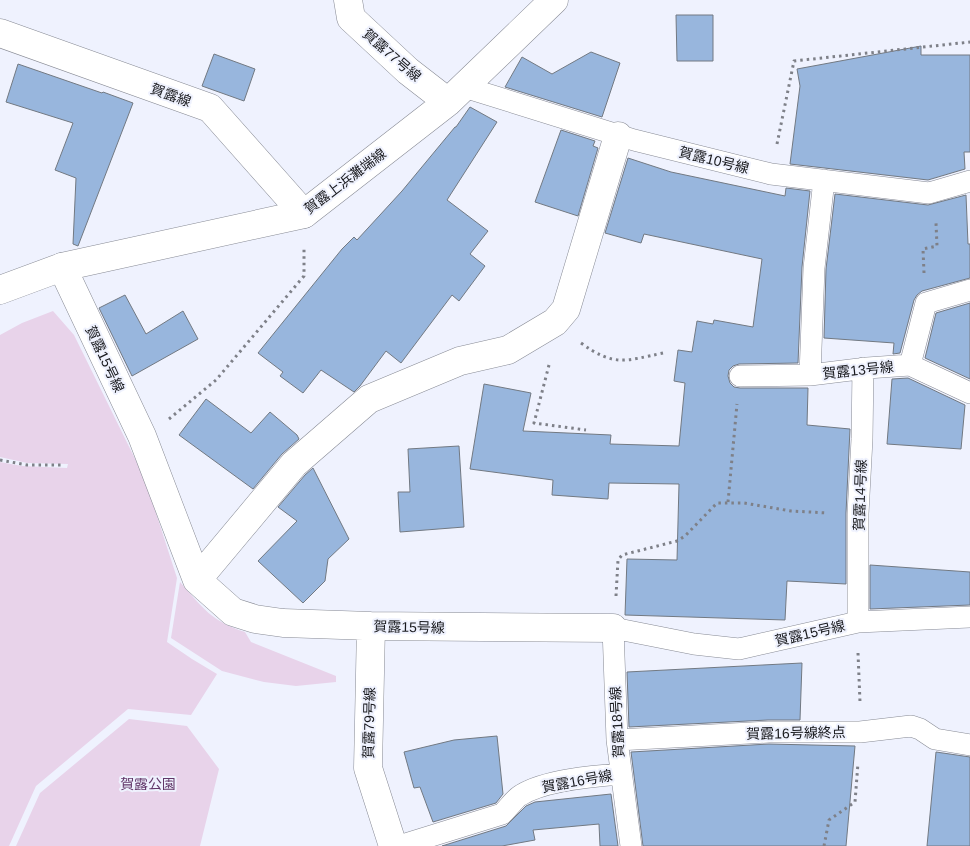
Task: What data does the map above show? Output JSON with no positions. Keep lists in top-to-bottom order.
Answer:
{
  "streets": {
    "street": [
      "賀露77号線",
      "賀露線",
      "賀露上浜灘端線",
      "賀露15号線",
      "賀露79号線"
    ],
    "lane": [
      "賀露10号線",
      "賀露13号線",
      "賀露14号線",
      "賀露18号線",
      "賀露16号線終点",
      "賀露16号線"
    ]
  },
  "crossings": [
    ["賀露77号線", "賀露10号線"],
    ["賀露77号線", "賀露上浜灘端線"],
    ["賀露線", "賀露上浜灘端線"],
    ["賀露10号線", "賀露上浜灘端線"],
    ["賀露上浜灘端線", "賀露15号線"],
    ["賀露15号線", "賀露14号線"],
    ["賀露15号線", "賀露18号線"],
    ["賀露15号線", "賀露79号線"],
    ["賀露13号線", "賀露14号線"],
    ["賀露18号線", "賀露16号線終点"],
    ["賀露18号線", "賀露16号線"]
  ],
  "parks": ["賀露公園"]
}
